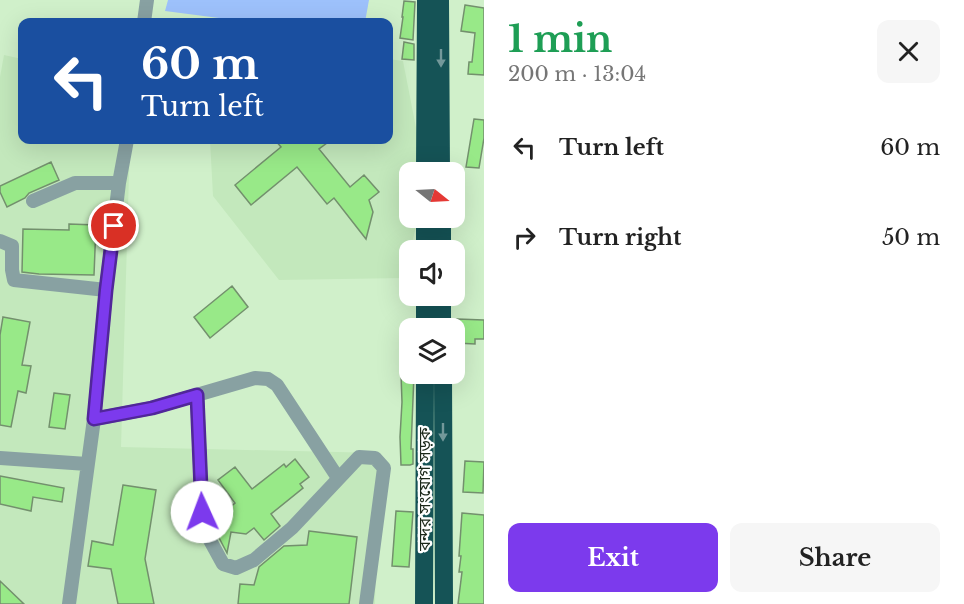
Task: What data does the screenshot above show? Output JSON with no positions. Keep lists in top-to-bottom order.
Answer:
{
  "streets": {
    "highway": ["বন্দর সংযোগ সড়ক"]
  },
  "north": "right",
  "page": {
    "heading": ["1 min", "200 m · 13:04"],
    "turn": ["60 m", "Turn left"],
    "list": [
      {
        "name": "Turn left",
        "value": "60 m"
      },
      {
        "name": "Turn right",
        "value": "50 m"
      }
    ],
    "buttons": ["Exit", "Share"]
  }
}
